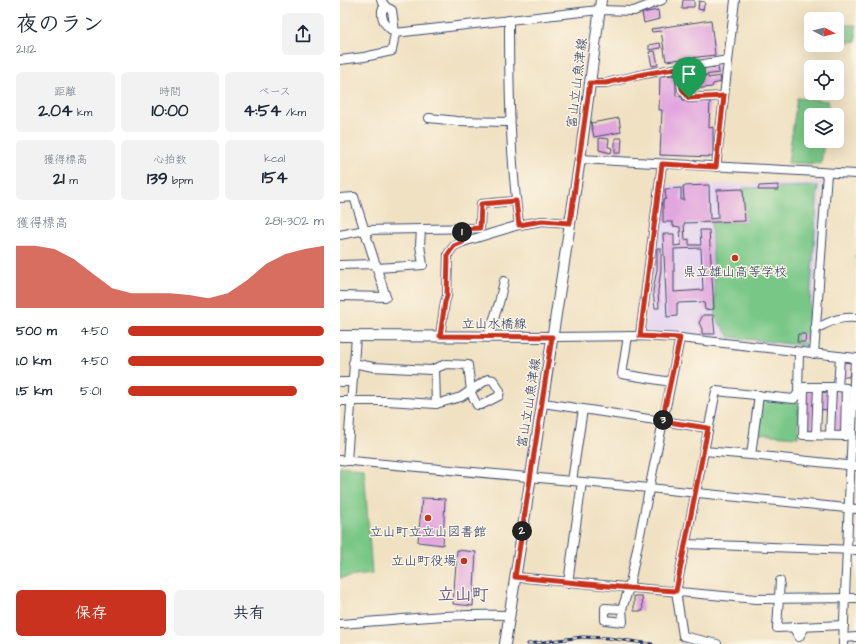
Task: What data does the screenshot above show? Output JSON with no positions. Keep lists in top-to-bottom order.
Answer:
{
  "streets": {
    "main road": ["富山立山魚津線", "立山水橋線"]
  },
  "crossings": [
    ["富山立山魚津線", "立山水橋線"]
  ],
  "districts": ["立山町"],
  "places": ["県立雄山高等学校", "立山町立立山図書館", "立山町役場"],
  "north": "right",
  "page": {
    "heading": ["夜のラン", "21:12"],
    "stats": [
      ["距離", "2.04 km"],
      ["時間", "10:00"],
      ["ペース", "4:54 /km"],
      ["獲得標高", "21 m"],
      ["心拍数", "139 bpm"],
      ["kcal", "154"]
    ],
    "chart": ["獲得標高", "281–302 m"],
    "pins": ["1", "3", "2"],
    "list": [
      {
        "name": "500 m",
        "note": "4:50"
      },
      {
        "name": "1.0 km",
        "note": "4:50"
      },
      {
        "name": "1.5 km",
        "note": "5:01"
      }
    ],
    "buttons": ["保存", "共有"]
  }
}
